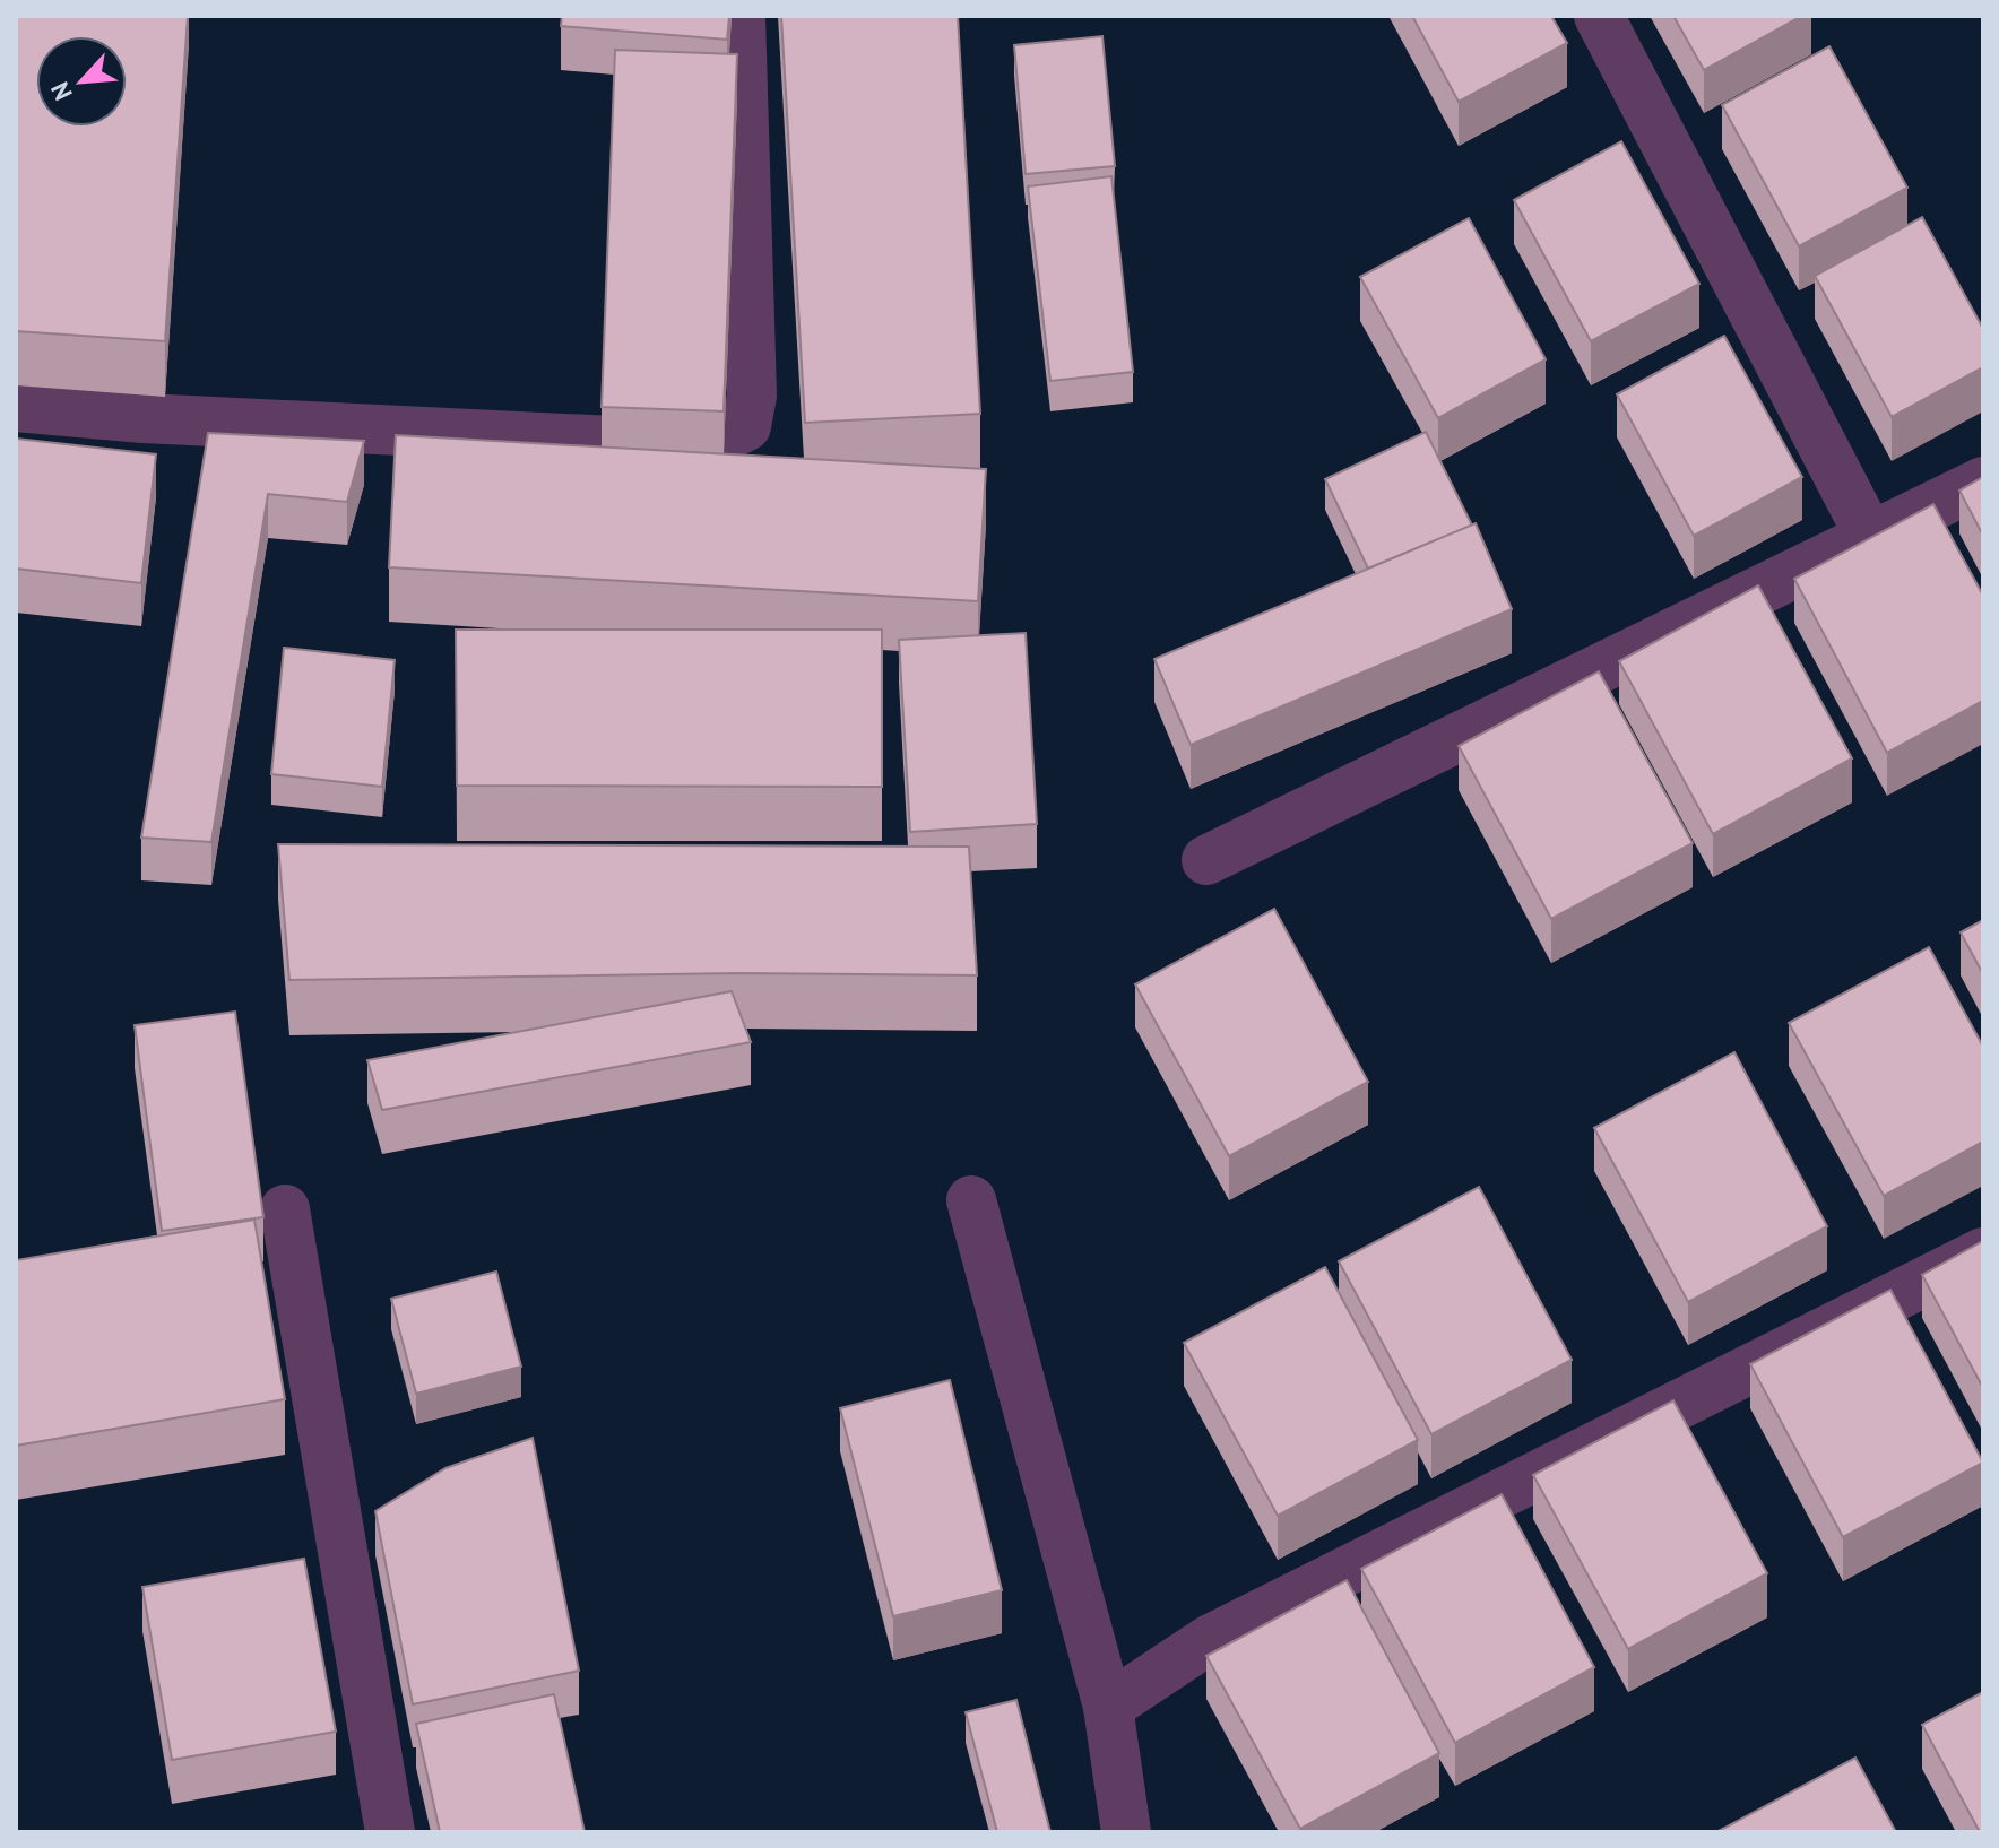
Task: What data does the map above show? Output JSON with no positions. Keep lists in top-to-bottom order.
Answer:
{
  "north": "bottom left"
}
